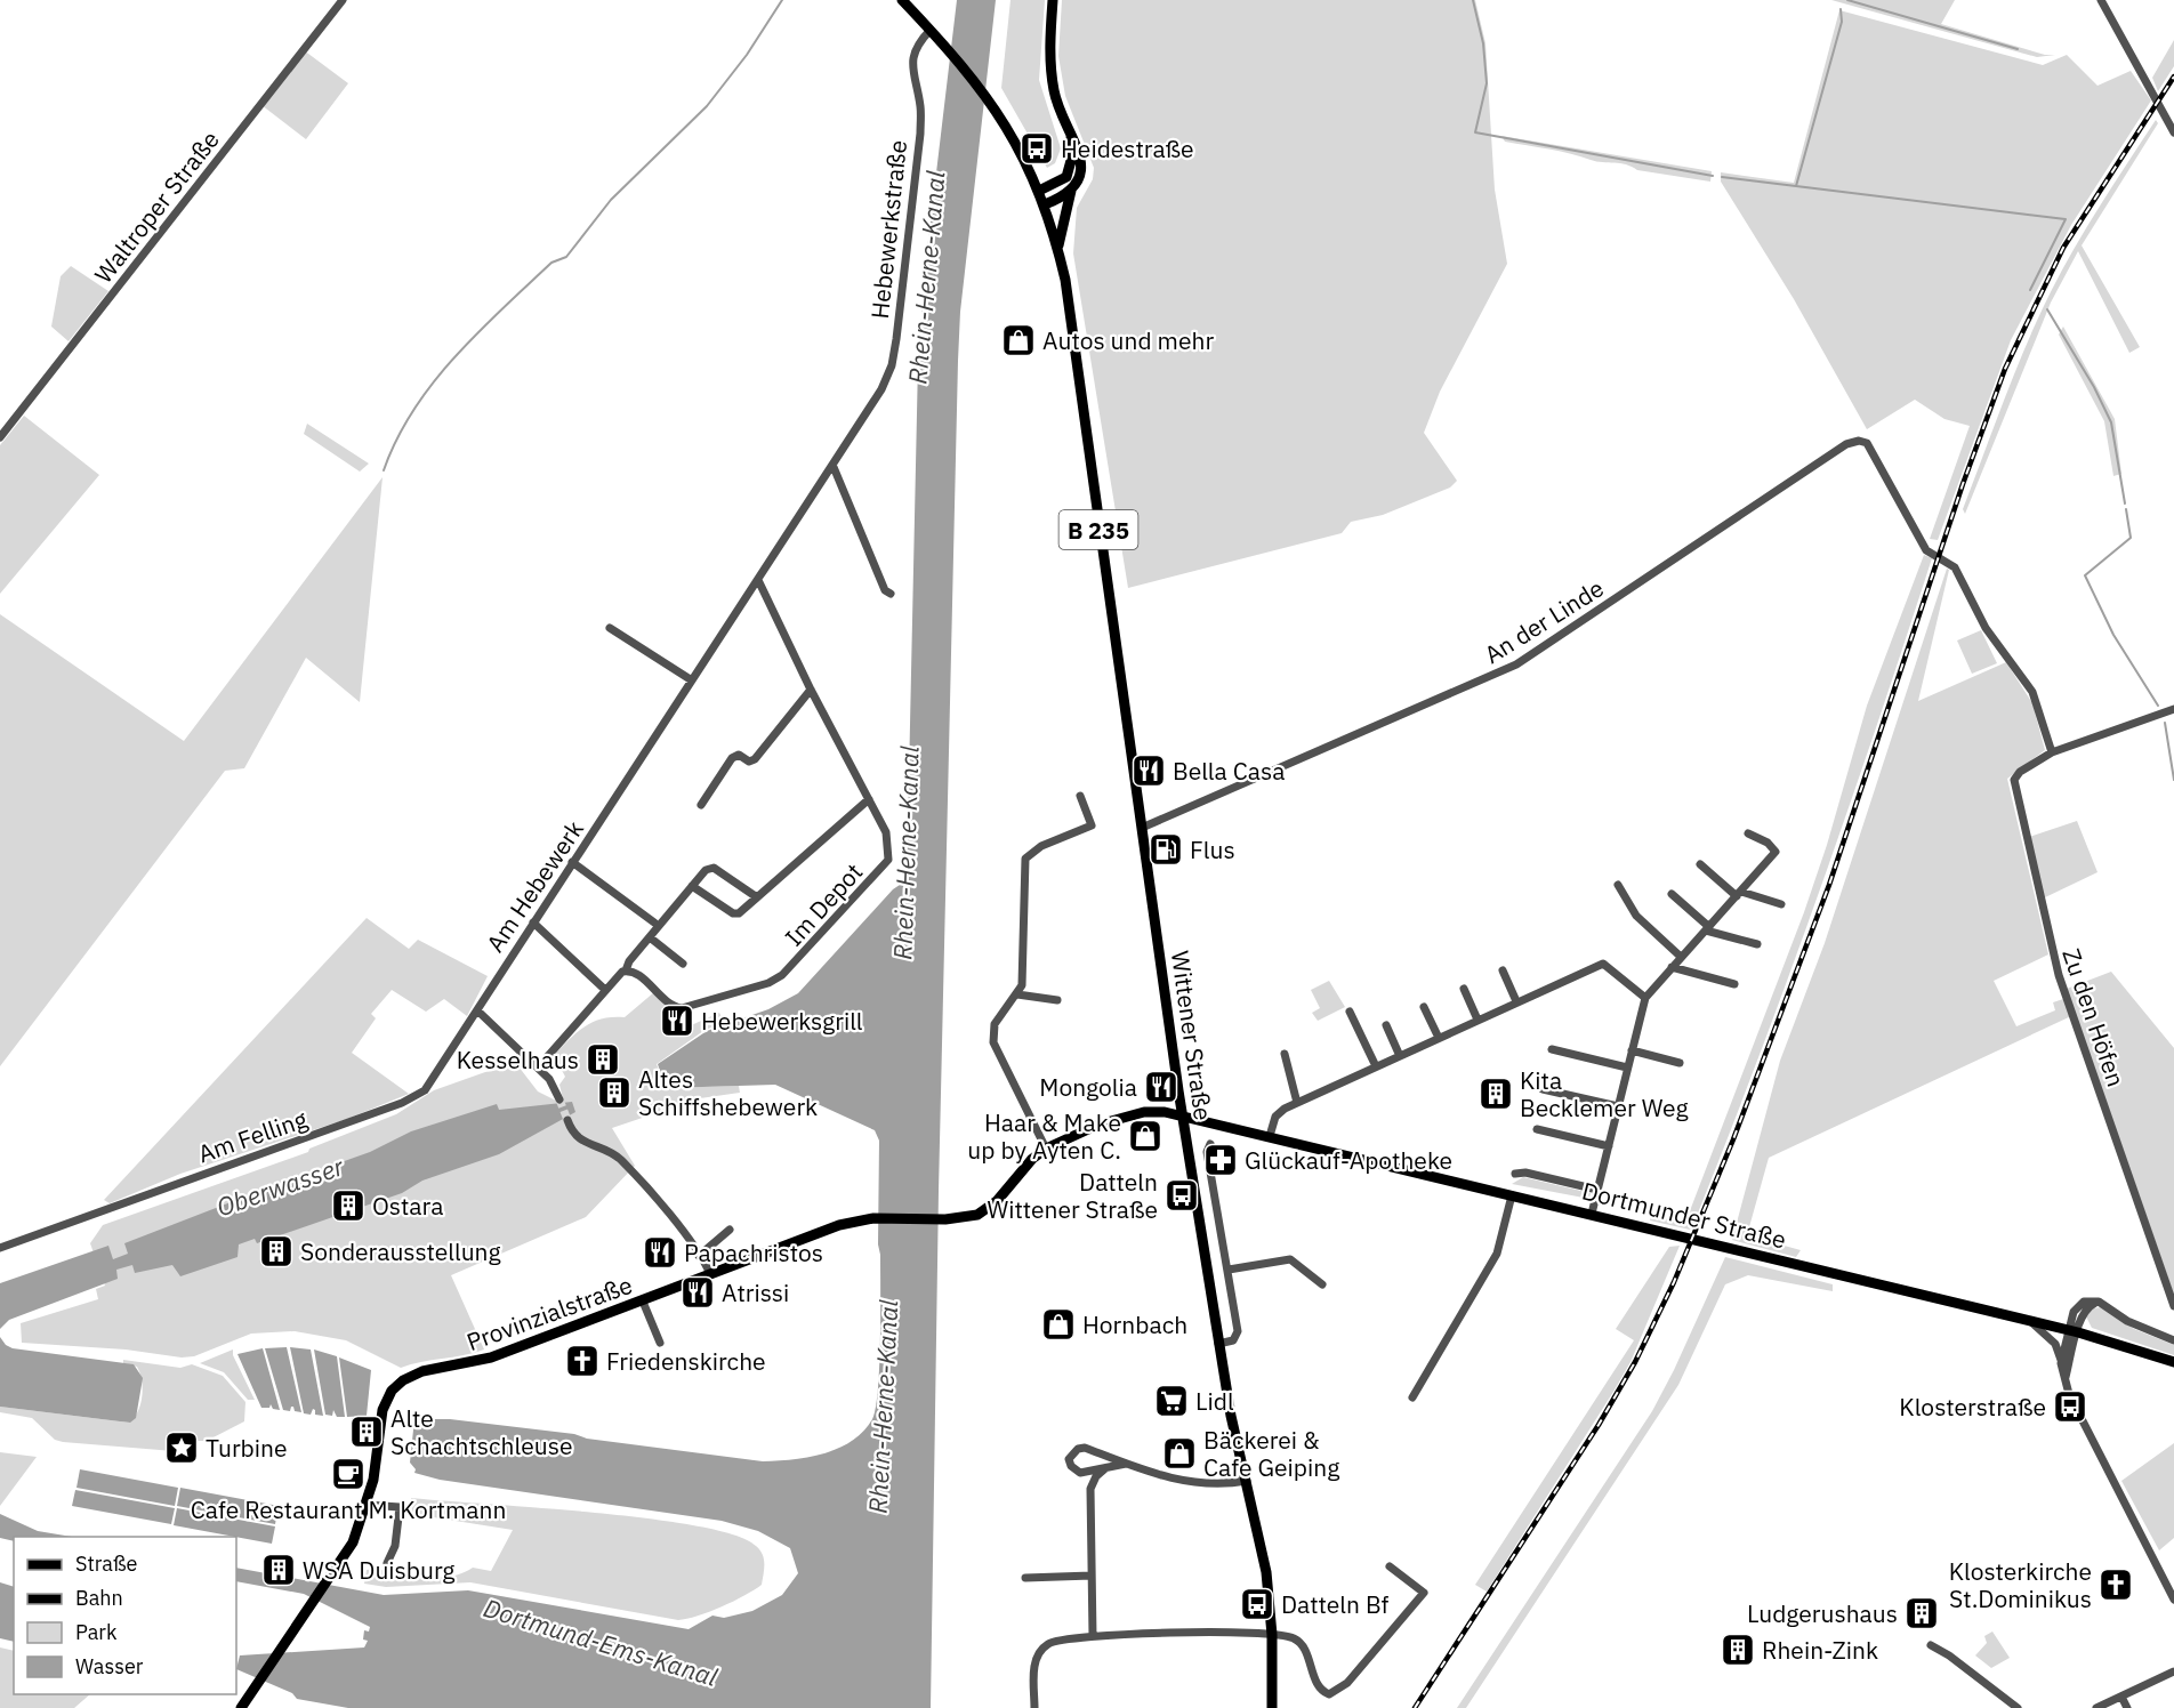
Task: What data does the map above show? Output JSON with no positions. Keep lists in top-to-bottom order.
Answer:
{
  "streets": {
    "main road": [
      "B 235",
      "Wittener Straße",
      "Dortmunder Straße",
      "Provinzialstraße"
    ],
    "street": [
      "Waltroper Straße",
      "Hebewerkstraße",
      "An der Linde",
      "Am Hebewerk",
      "Im Depot",
      "Zu den Höfen",
      "Am Felling"
    ]
  },
  "crossings": [
    ["Hebewerkstraße", "B 235"],
    ["Hebewerkstraße", "Am Hebewerk"],
    ["Hebewerkstraße", "Im Depot"],
    ["B 235", "Wittener Straße"],
    ["An der Linde", "Zu den Höfen"],
    ["An der Linde", "Wittener Straße"],
    ["Am Hebewerk", "Im Depot"],
    ["Am Hebewerk", "Am Felling"],
    ["Wittener Straße", "Dortmunder Straße"],
    ["Wittener Straße", "Provinzialstraße"],
    ["Dortmunder Straße", "Provinzialstraße"]
  ],
  "water": ["Rhein-Herne-Kanal", "Oberwasser", "Dortmund-Ems-Kanal"],
  "places": {
    "bus stop": [
      "Heidestraße",
      "Datteln Wittener Straße",
      "Klosterstraße",
      "Datteln Bf"
    ],
    "shop": [
      "Autos und mehr",
      "Haar & Make up by Ayten C.",
      "Hornbach",
      "Bäckerei & Cafe Geiping"
    ],
    "restaurant": [
      "Bella Casa",
      "Hebewerksgrill",
      "Mongolia",
      "Papachristos",
      "Atrissi"
    ],
    "fuel station": ["Flus"],
    "building": [
      "Kesselhaus",
      "Altes Schiffshebewerk",
      "Kita Becklemer Weg",
      "Ostara",
      "Sonderausstellung",
      "Alte Schachtschleuse",
      "WSA Duisburg",
      "Ludgerushaus",
      "Rhein-Zink"
    ],
    "pharmacy": ["Glückauf-Apotheke"],
    "church": ["Friedenskirche", "Klosterkirche St.Dominikus"],
    "supermarket": ["Lidl"],
    "place": ["Turbine"],
    "cafe": ["Cafe Restaurant M. Kortmann"]
  },
  "legend": [
    "Straße",
    "Bahn",
    "Park",
    "Wasser"
  ]
}
